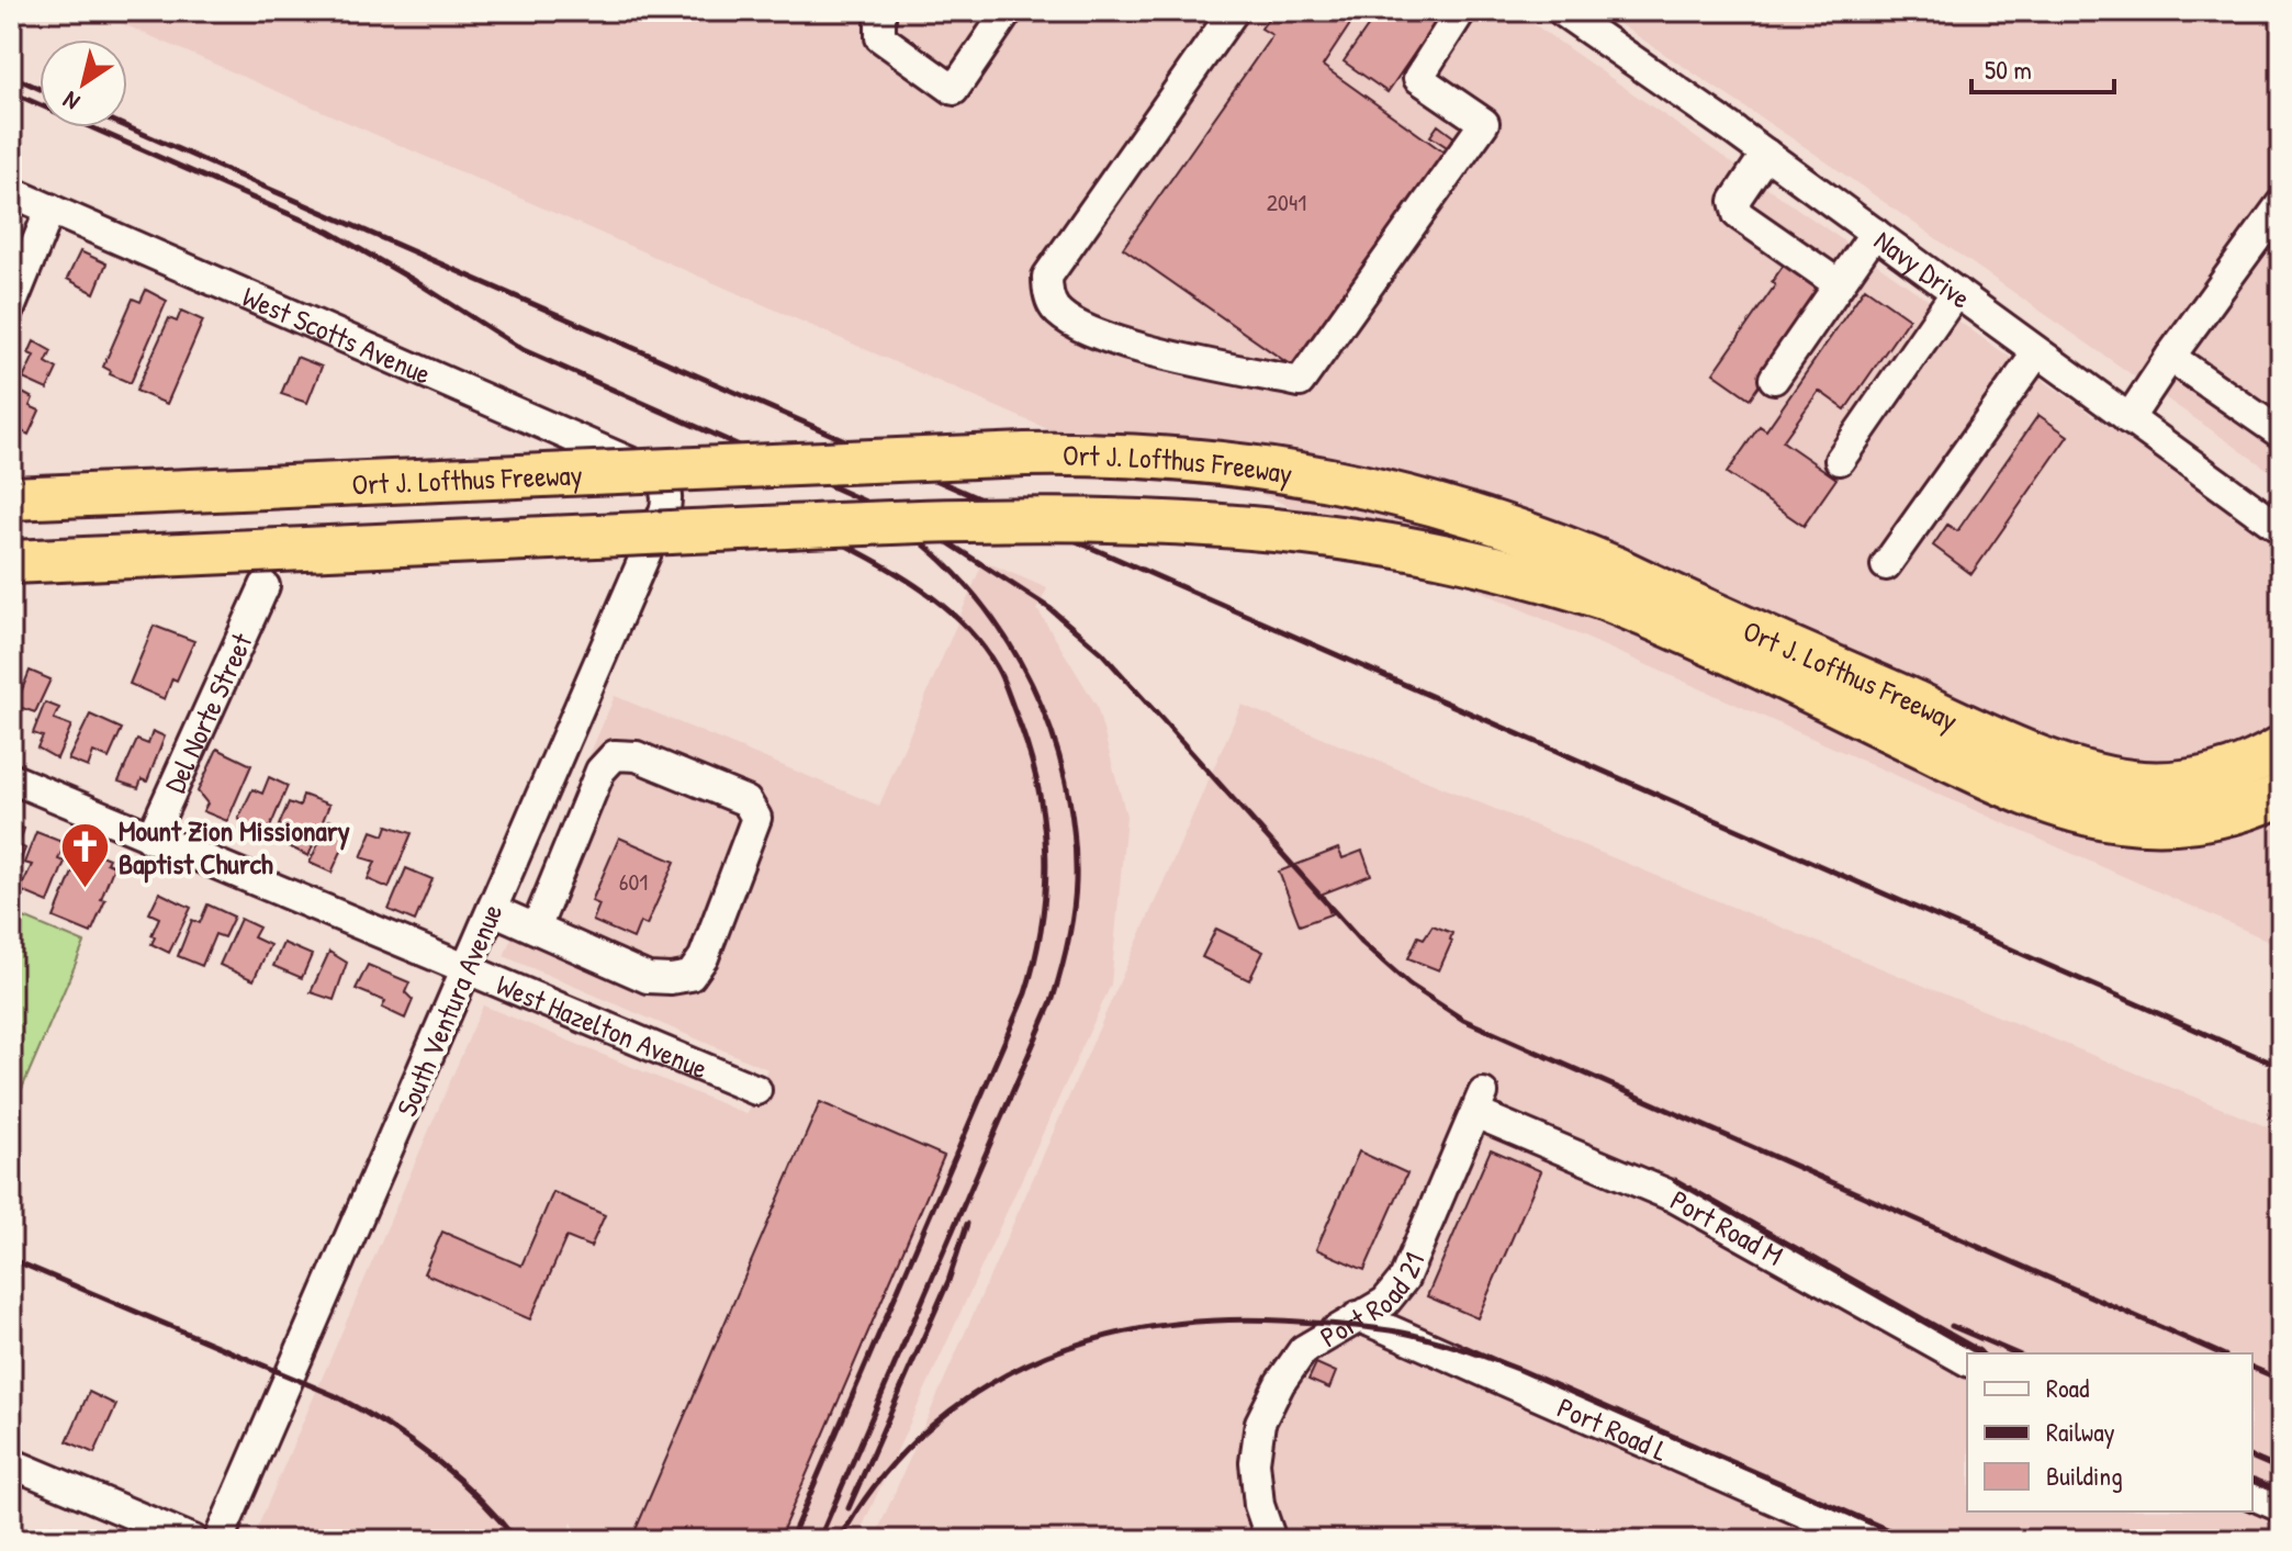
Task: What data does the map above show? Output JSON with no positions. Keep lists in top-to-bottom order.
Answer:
{
  "streets": {
    "highway": ["Ort J. Lofthus Freeway"],
    "street": [
      "Navy Drive",
      "West Scotts Avenue",
      "Del Norte Street",
      "South Ventura Avenue",
      "West Hazelton Avenue",
      "Port Road M",
      "Port Road 21",
      "Port Road L"
    ]
  },
  "crossings": [
    ["West Scotts Avenue", "South Ventura Avenue"],
    ["Del Norte Street", "West Hazelton Avenue"],
    ["South Ventura Avenue", "West Hazelton Avenue"],
    ["Port Road M", "Port Road 21"],
    ["Port Road 21", "Port Road L"]
  ],
  "places": {
    "church": ["Mount Zion Missionary Baptist Church"]
  },
  "house_numbers": ["2041", "601"],
  "legend": ["Road", "Railway", "Building"],
  "scale_bar": "50 m",
  "north": "bottom left"
}
